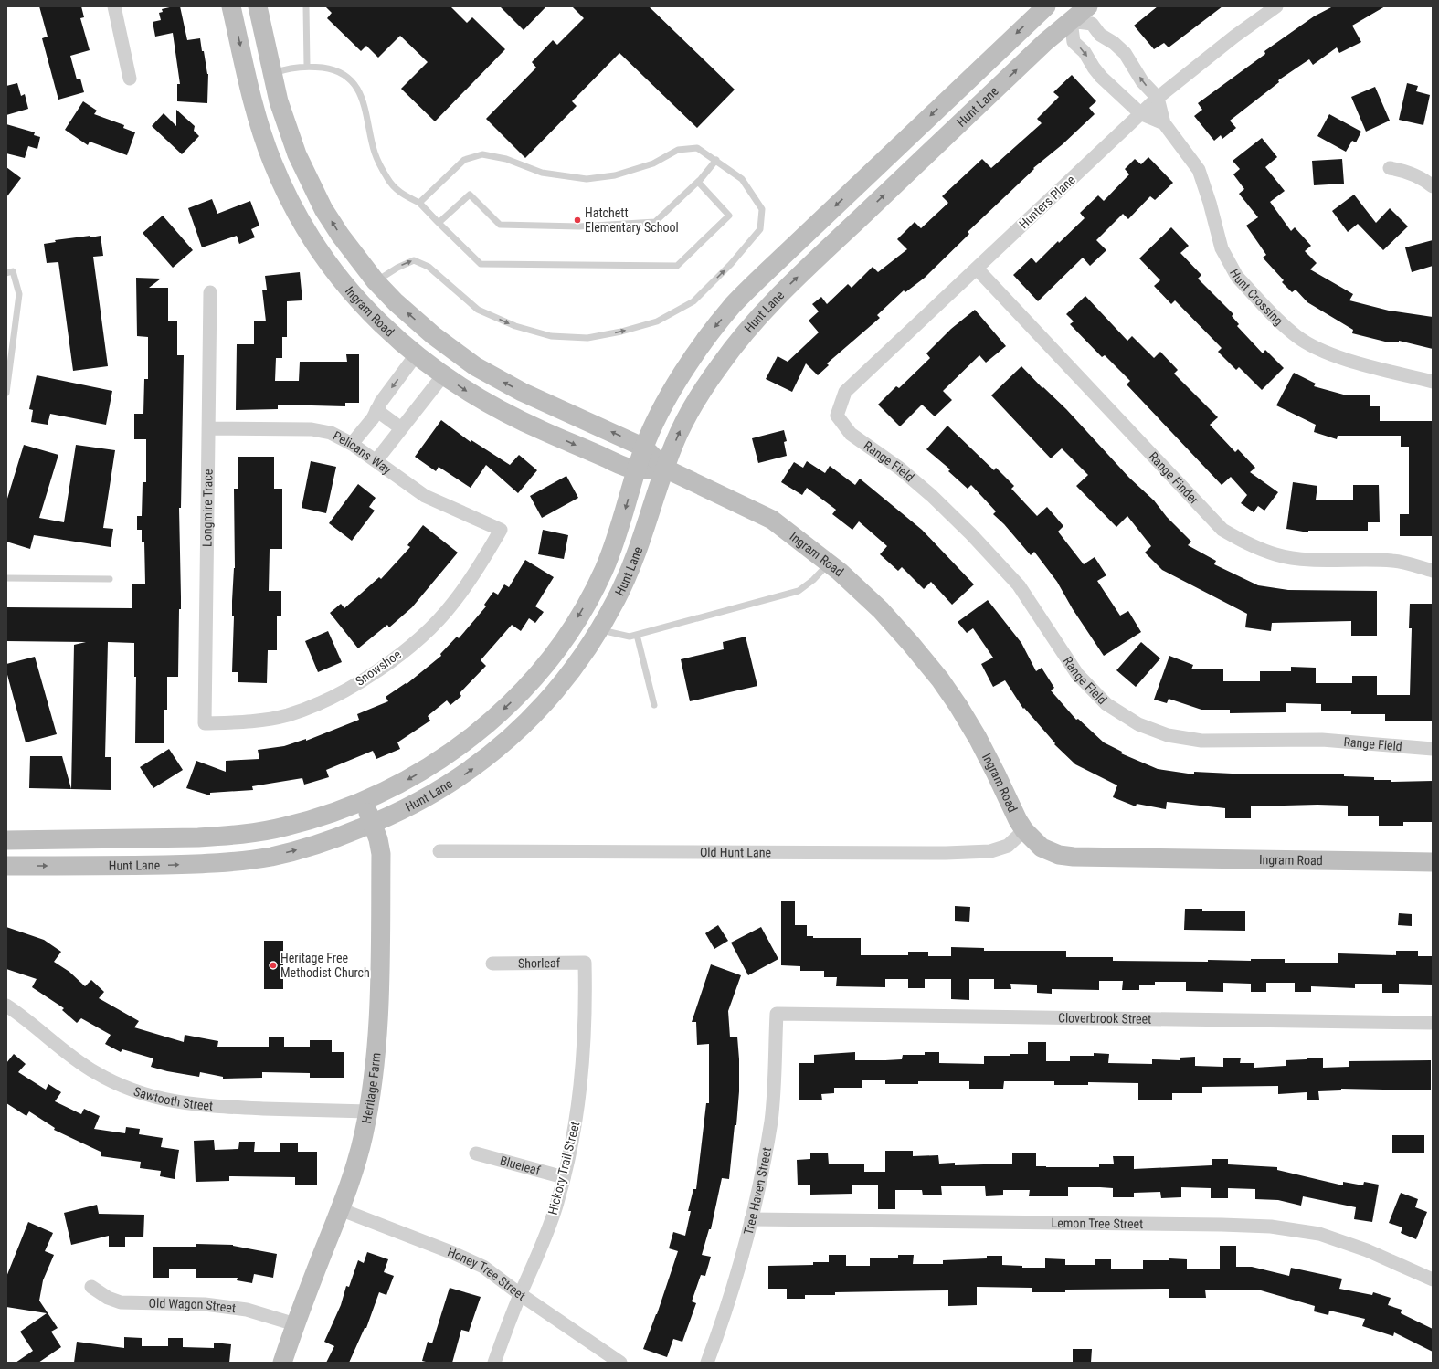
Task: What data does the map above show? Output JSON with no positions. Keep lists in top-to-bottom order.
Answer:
{
  "streets": {
    "main road": ["Hunt Lane", "Ingram Road", "Heritage Farm"],
    "street": [
      "Hunters Plane",
      "Hunt Crossing",
      "Pelicans Way",
      "Range Field",
      "Range Finder",
      "Longmire Trace",
      "Snowshoe",
      "Old Hunt Lane",
      "Shorleaf",
      "Cloverbrook Street",
      "Sawtooth Street",
      "Blueleaf",
      "Hickory Trail Street",
      "Tree Haven Street",
      "Lemon Tree Street",
      "Honey Tree Street",
      "Old Wagon Street"
    ]
  },
  "crossings": [
    ["Hunt Lane", "Hunt Crossing"],
    ["Hunt Lane", "Ingram Road"],
    ["Hunt Lane", "Heritage Farm"],
    ["Hunters Plane", "Hunt Crossing"],
    ["Hunters Plane", "Range Field"],
    ["Hunters Plane", "Range Finder"],
    ["Ingram Road", "Old Hunt Lane"],
    ["Pelicans Way", "Longmire Trace"],
    ["Pelicans Way", "Snowshoe"],
    ["Longmire Trace", "Snowshoe"],
    ["Shorleaf", "Hickory Trail Street"],
    ["Cloverbrook Street", "Tree Haven Street"],
    ["Heritage Farm", "Sawtooth Street"],
    ["Heritage Farm", "Honey Tree Street"],
    ["Heritage Farm", "Old Wagon Street"],
    ["Blueleaf", "Hickory Trail Street"],
    ["Hickory Trail Street", "Honey Tree Street"],
    ["Tree Haven Street", "Lemon Tree Street"]
  ],
  "places": ["Hatchett Elementary School", "Heritage Free Methodist Church"]
}
